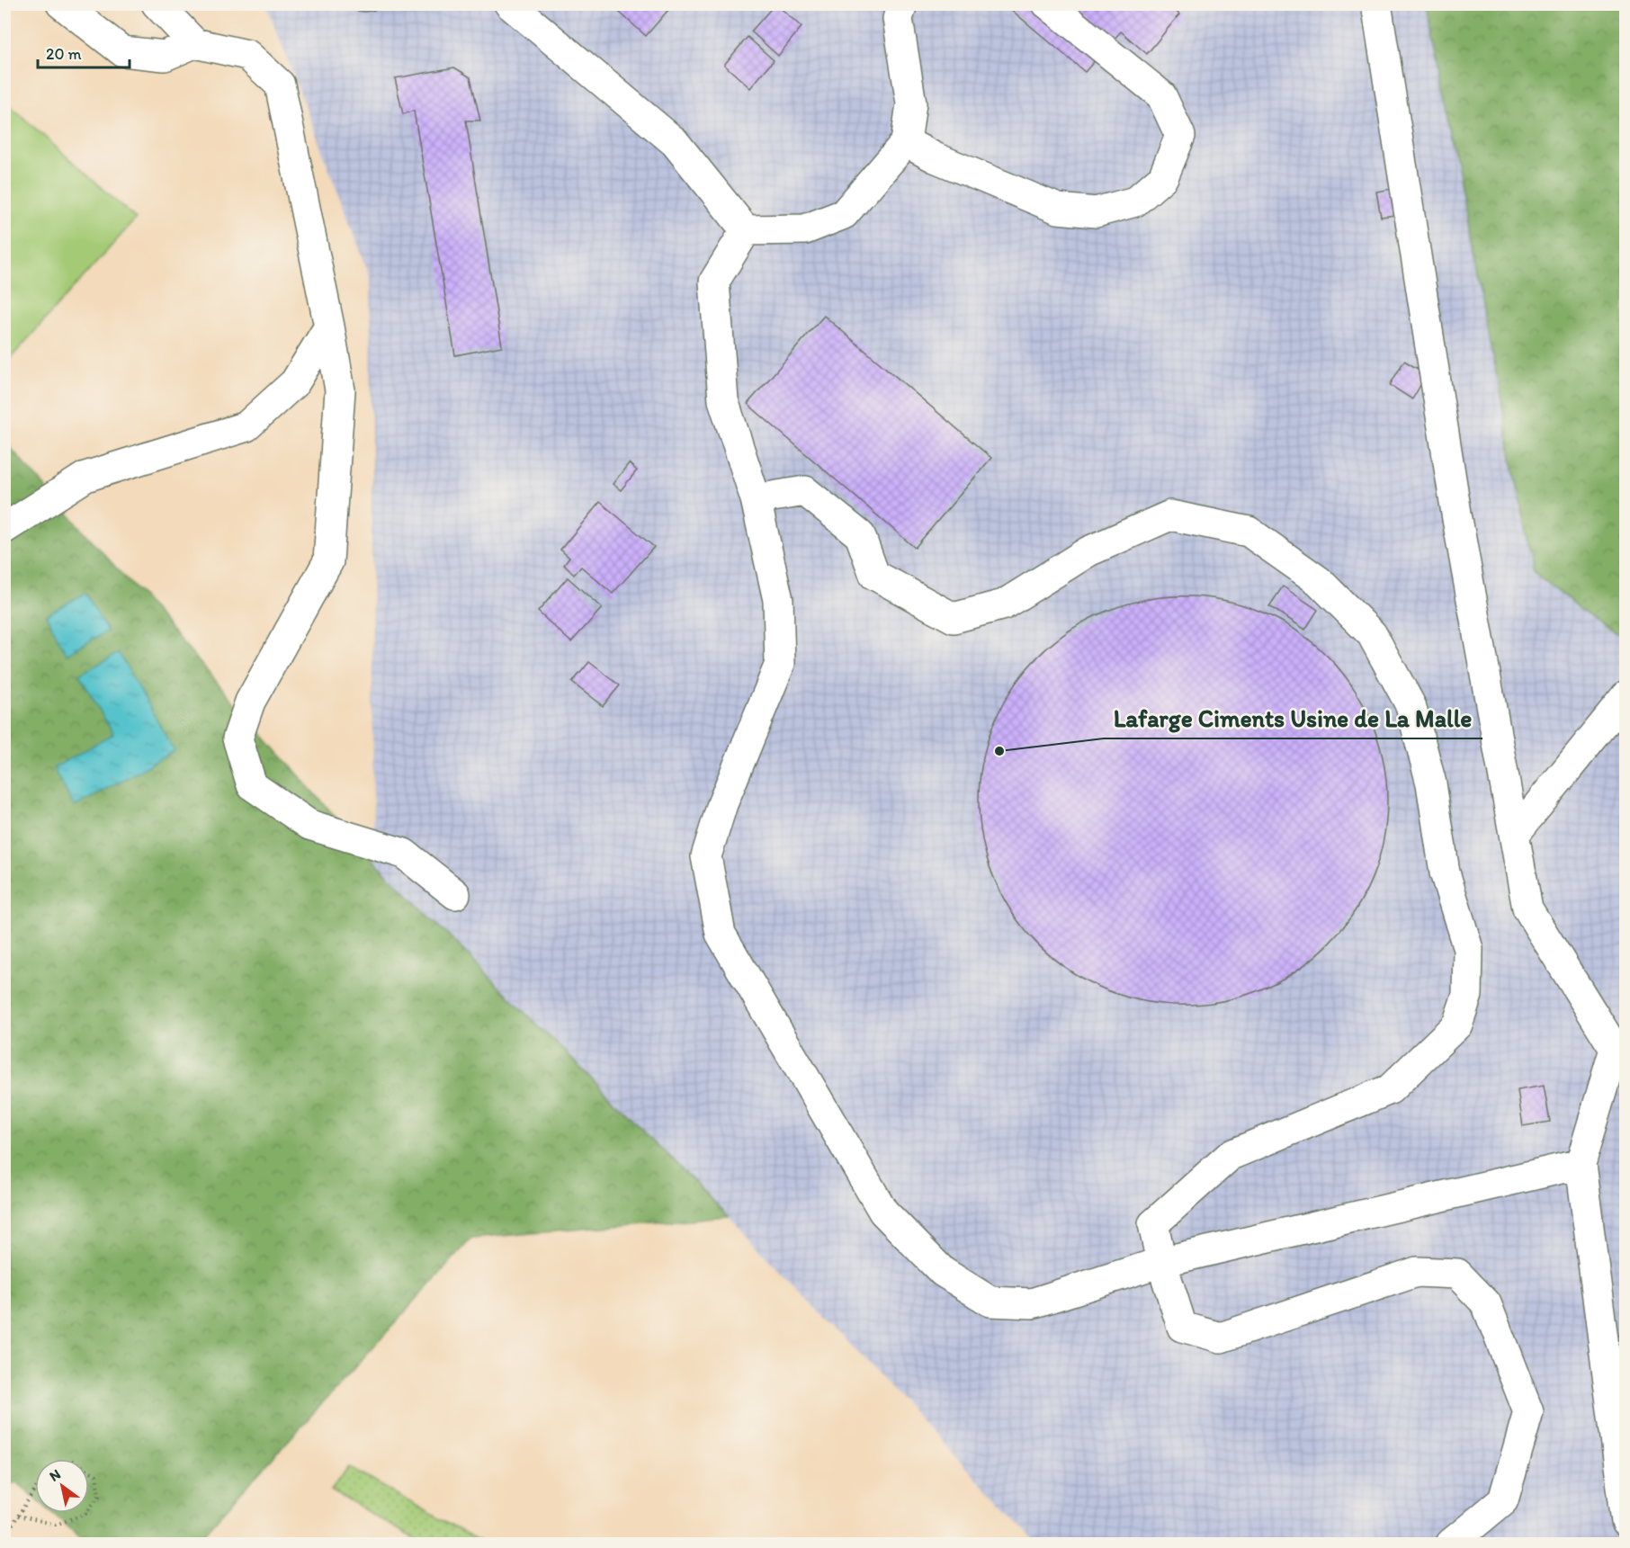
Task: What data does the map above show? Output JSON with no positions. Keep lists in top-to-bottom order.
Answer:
{
  "places": ["Lafarge Ciments Usine de La Malle"],
  "scale_bar": "20 m",
  "north": "top left"
}
